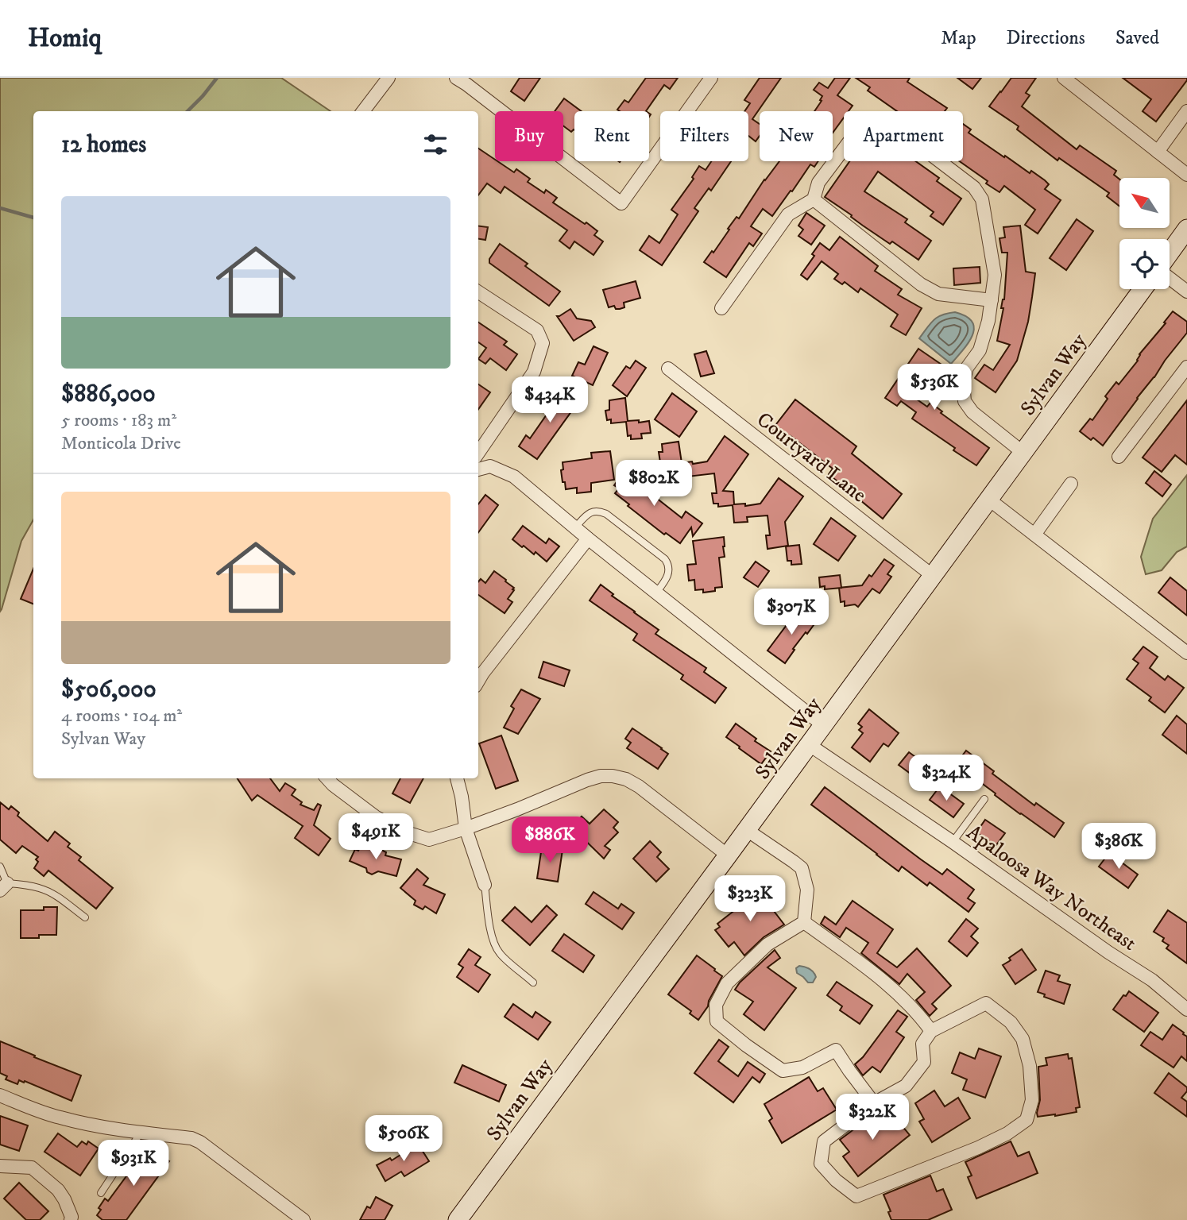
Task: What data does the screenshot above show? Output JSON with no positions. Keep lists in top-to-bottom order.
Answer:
{
  "streets": {
    "main road": ["Sylvan Way"],
    "street": ["Courtyard Lane", "Apaloosa Way Northeast"]
  },
  "crossings": [
    ["Sylvan Way", "Courtyard Lane"],
    ["Sylvan Way", "Apaloosa Way Northeast"]
  ],
  "north": "top left",
  "page": {
    "header": "Homiq",
    "nav": ["Map", "Directions", "Saved"],
    "chip": [
      "Buy",
      "Rent",
      "Filters",
      "New",
      "Apartment"
    ],
    "heading": "12 homes",
    "list": [
      {
        "name": "$886,000",
        "note": "5 rooms · 183 m² · Monticola Drive"
      },
      {
        "name": "$506,000",
        "note": "4 rooms · 104 m² · Sylvan Way"
      }
    ],
    "price": [
      "$536K",
      "$434K",
      "$802K",
      "$307K",
      "$324K",
      "$491K",
      "$886K",
      "$386K",
      "$323K",
      "$322K",
      "$506K",
      "$931K"
    ]
  }
}
